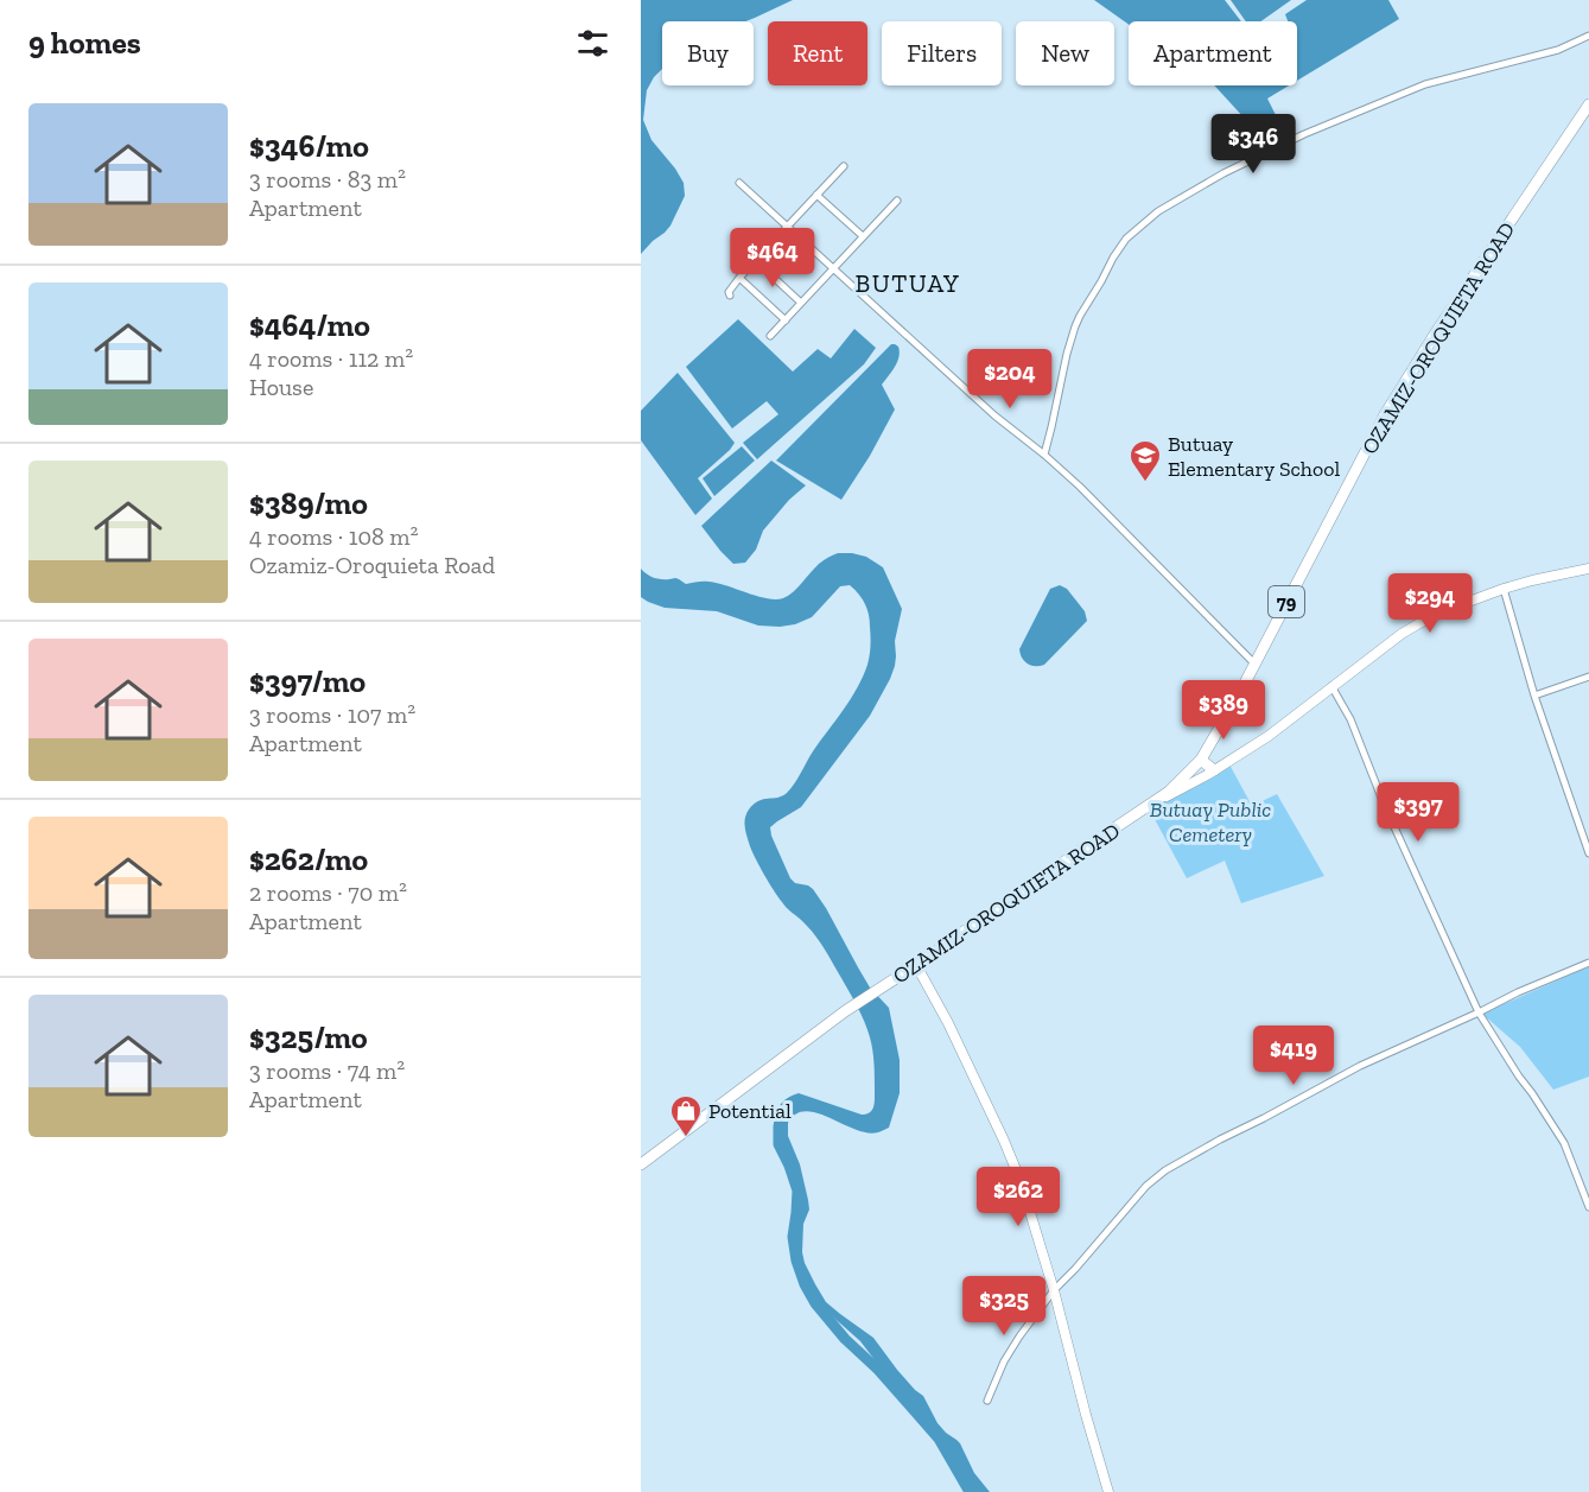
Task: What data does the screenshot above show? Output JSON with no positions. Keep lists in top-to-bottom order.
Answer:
{
  "streets": {
    "highway": ["OZAMIZ-OROQUIETA ROAD", "79"]
  },
  "districts": ["BUTUAY"],
  "parks": ["Butuay Public Cemetery"],
  "places": {
    "school or university": ["Butuay Elementary School"],
    "shop": ["Potential"]
  },
  "page": {
    "heading": "9 homes",
    "chip": [
      "Buy",
      "Rent",
      "Filters",
      "New",
      "Apartment"
    ],
    "list": [
      {
        "name": "$346/mo",
        "note": "3 rooms · 83 m² · Apartment"
      },
      {
        "name": "$464/mo",
        "note": "4 rooms · 112 m² · House"
      },
      {
        "name": "$389/mo",
        "note": "4 rooms · 108 m² · Ozamiz-Oroquieta Road"
      },
      {
        "name": "$397/mo",
        "note": "3 rooms · 107 m² · Apartment"
      },
      {
        "name": "$262/mo",
        "note": "2 rooms · 70 m² · Apartment"
      },
      {
        "name": "$325/mo",
        "note": "3 rooms · 74 m² · Apartment"
      }
    ],
    "price": [
      "$346",
      "$464",
      "$204",
      "$294",
      "$389",
      "$397",
      "$419",
      "$262",
      "$325"
    ]
  }
}
